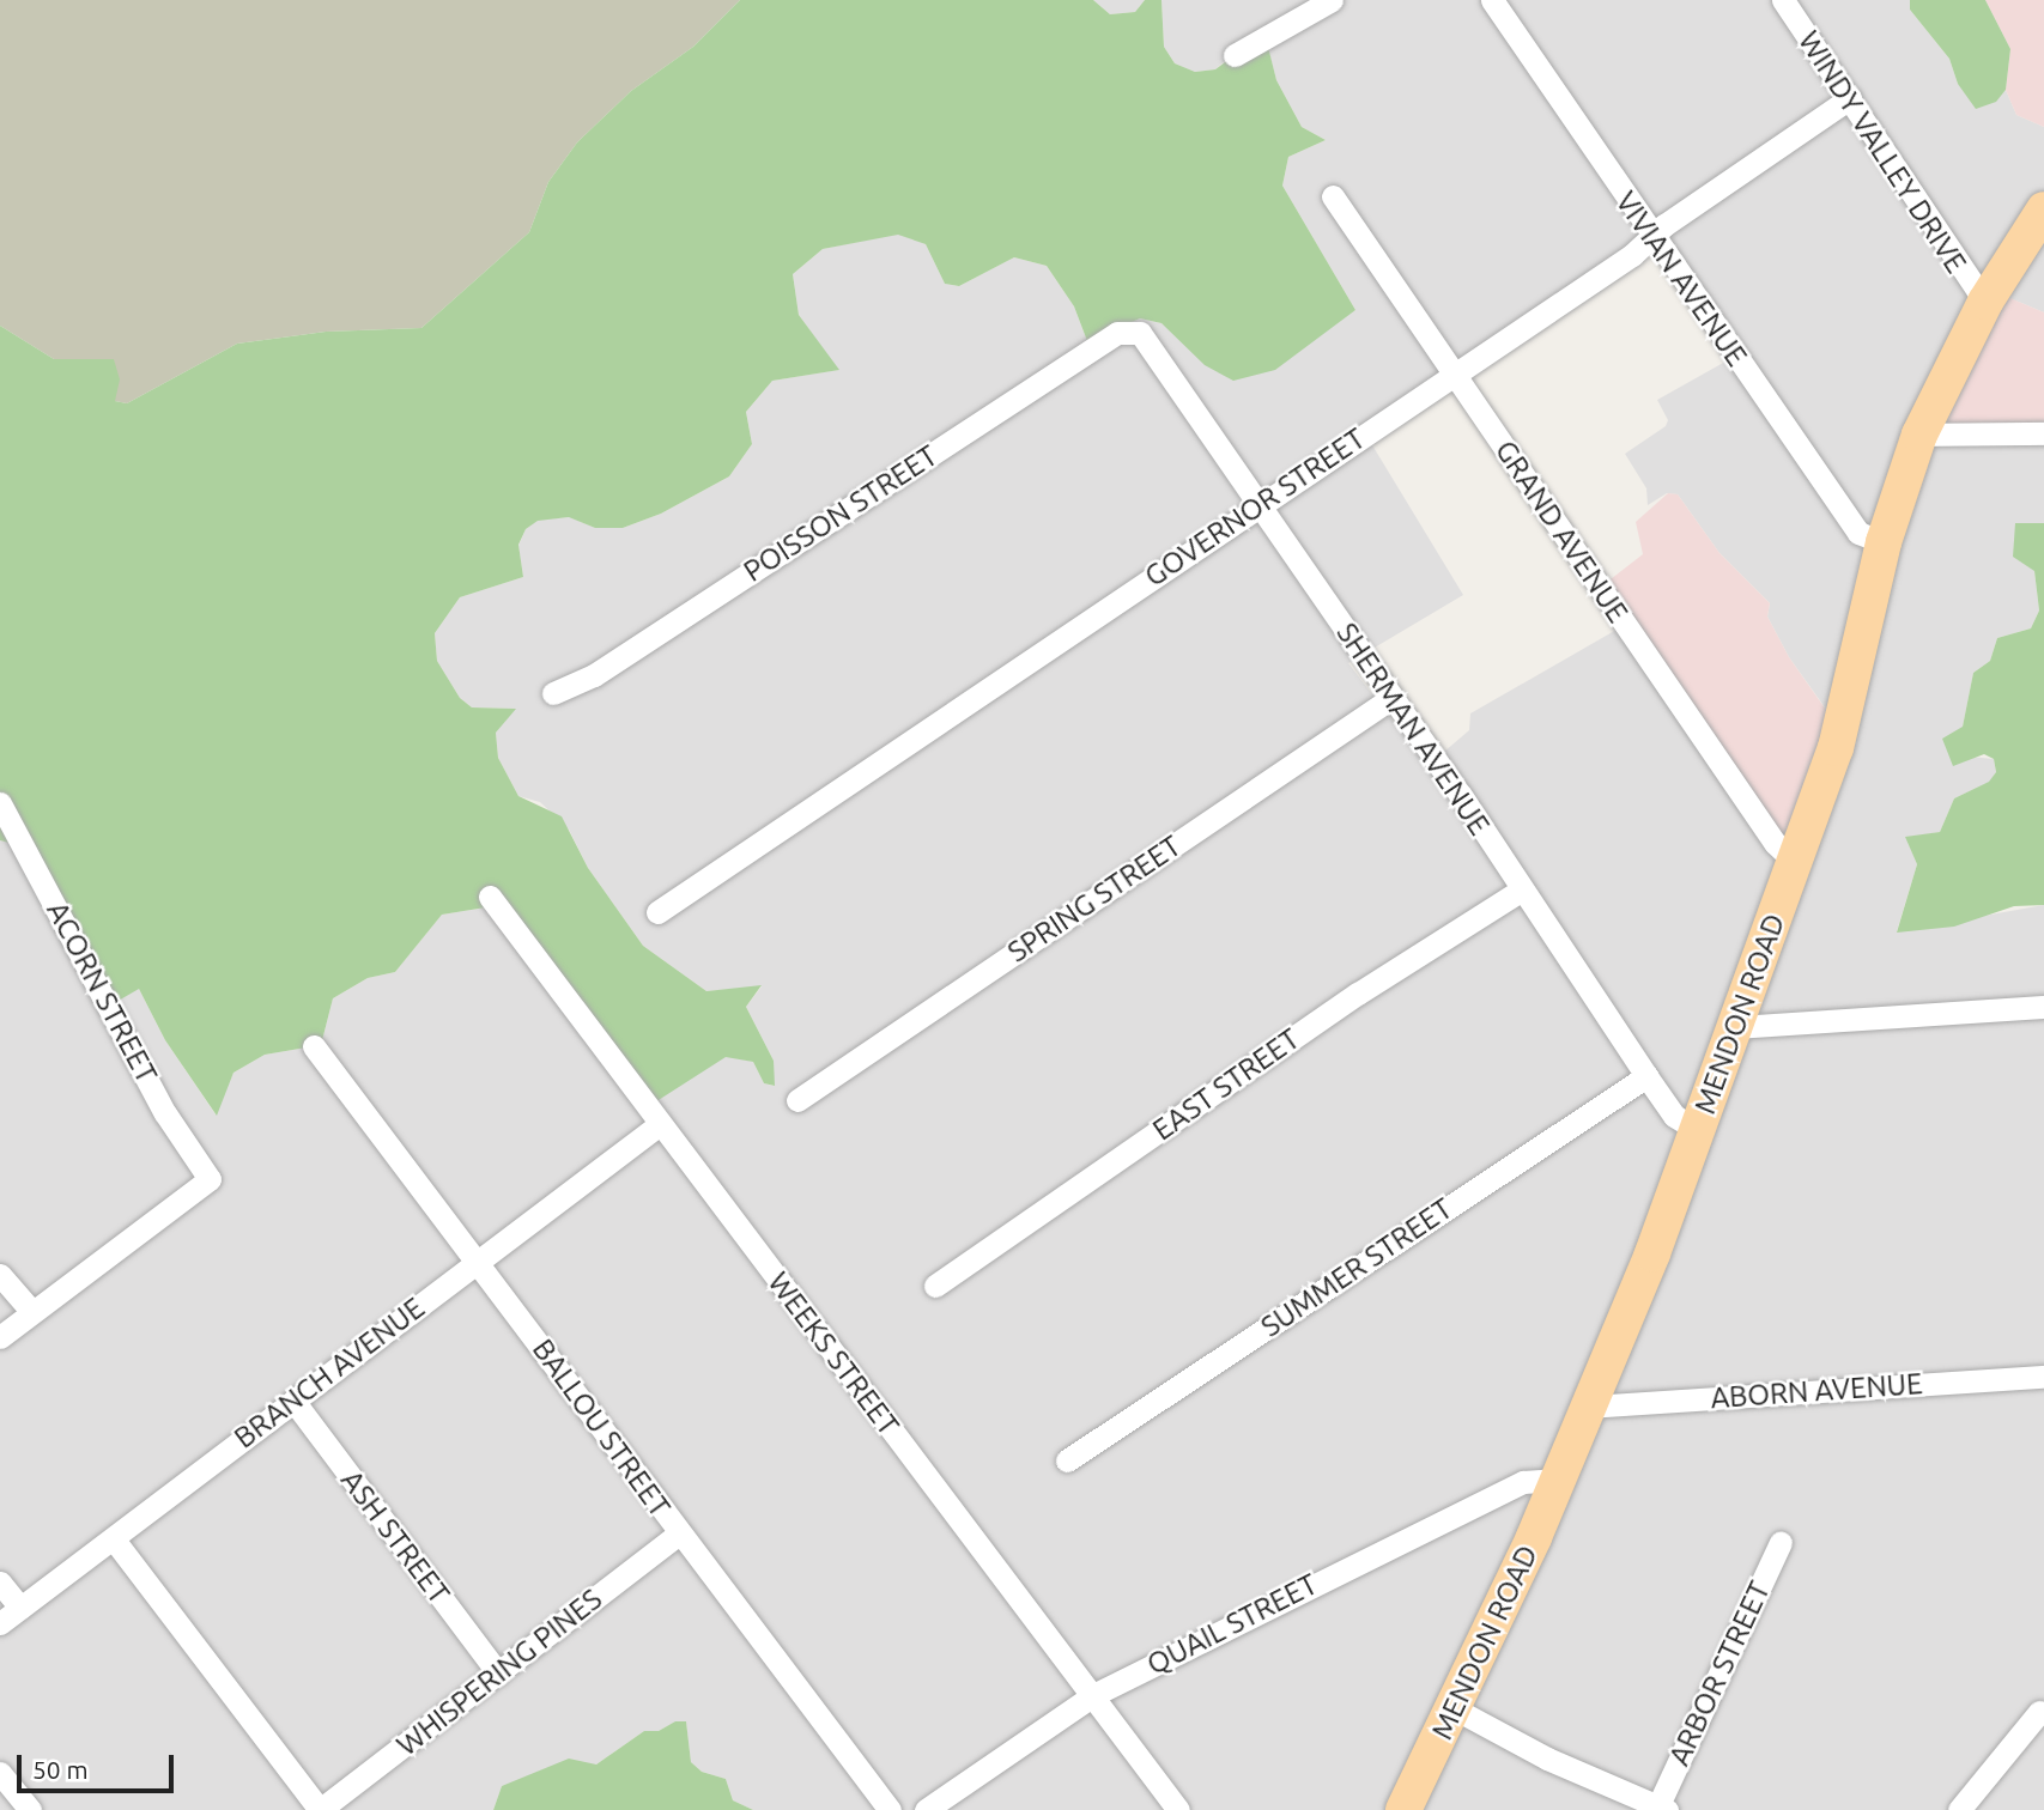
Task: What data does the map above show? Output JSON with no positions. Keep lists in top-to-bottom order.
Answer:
{
  "streets": {
    "main road": ["MENDON ROAD"],
    "street": [
      "WINDY VALLEY DRIVE",
      "VIVIAN AVENUE",
      "GOVERNOR STREET",
      "POISSON STREET",
      "GRAND AVENUE",
      "SHERMAN AVENUE",
      "SPRING STREET",
      "ACORN STREET",
      "EAST STREET",
      "SUMMER STREET",
      "WEEKS STREET",
      "BRANCH AVENUE",
      "ABORN AVENUE",
      "BALLOU STREET",
      "ASH STREET",
      "QUAIL STREET",
      "WHISPERING PINES",
      "ARBOR STREET"
    ]
  },
  "crossings": [
    ["WINDY VALLEY DRIVE", "GOVERNOR STREET"],
    ["WINDY VALLEY DRIVE", "MENDON ROAD"],
    ["VIVIAN AVENUE", "GOVERNOR STREET"],
    ["VIVIAN AVENUE", "MENDON ROAD"],
    ["GOVERNOR STREET", "GRAND AVENUE"],
    ["GOVERNOR STREET", "SHERMAN AVENUE"],
    ["POISSON STREET", "SHERMAN AVENUE"],
    ["GRAND AVENUE", "MENDON ROAD"],
    ["SHERMAN AVENUE", "SPRING STREET"],
    ["SHERMAN AVENUE", "MENDON ROAD"],
    ["SHERMAN AVENUE", "EAST STREET"],
    ["SHERMAN AVENUE", "SUMMER STREET"],
    ["MENDON ROAD", "ABORN AVENUE"],
    ["MENDON ROAD", "QUAIL STREET"],
    ["WEEKS STREET", "BRANCH AVENUE"],
    ["WEEKS STREET", "QUAIL STREET"],
    ["BRANCH AVENUE", "BALLOU STREET"],
    ["BRANCH AVENUE", "ASH STREET"],
    ["BALLOU STREET", "WHISPERING PINES"],
    ["ASH STREET", "WHISPERING PINES"]
  ],
  "scale_bar": "50 m"
}
